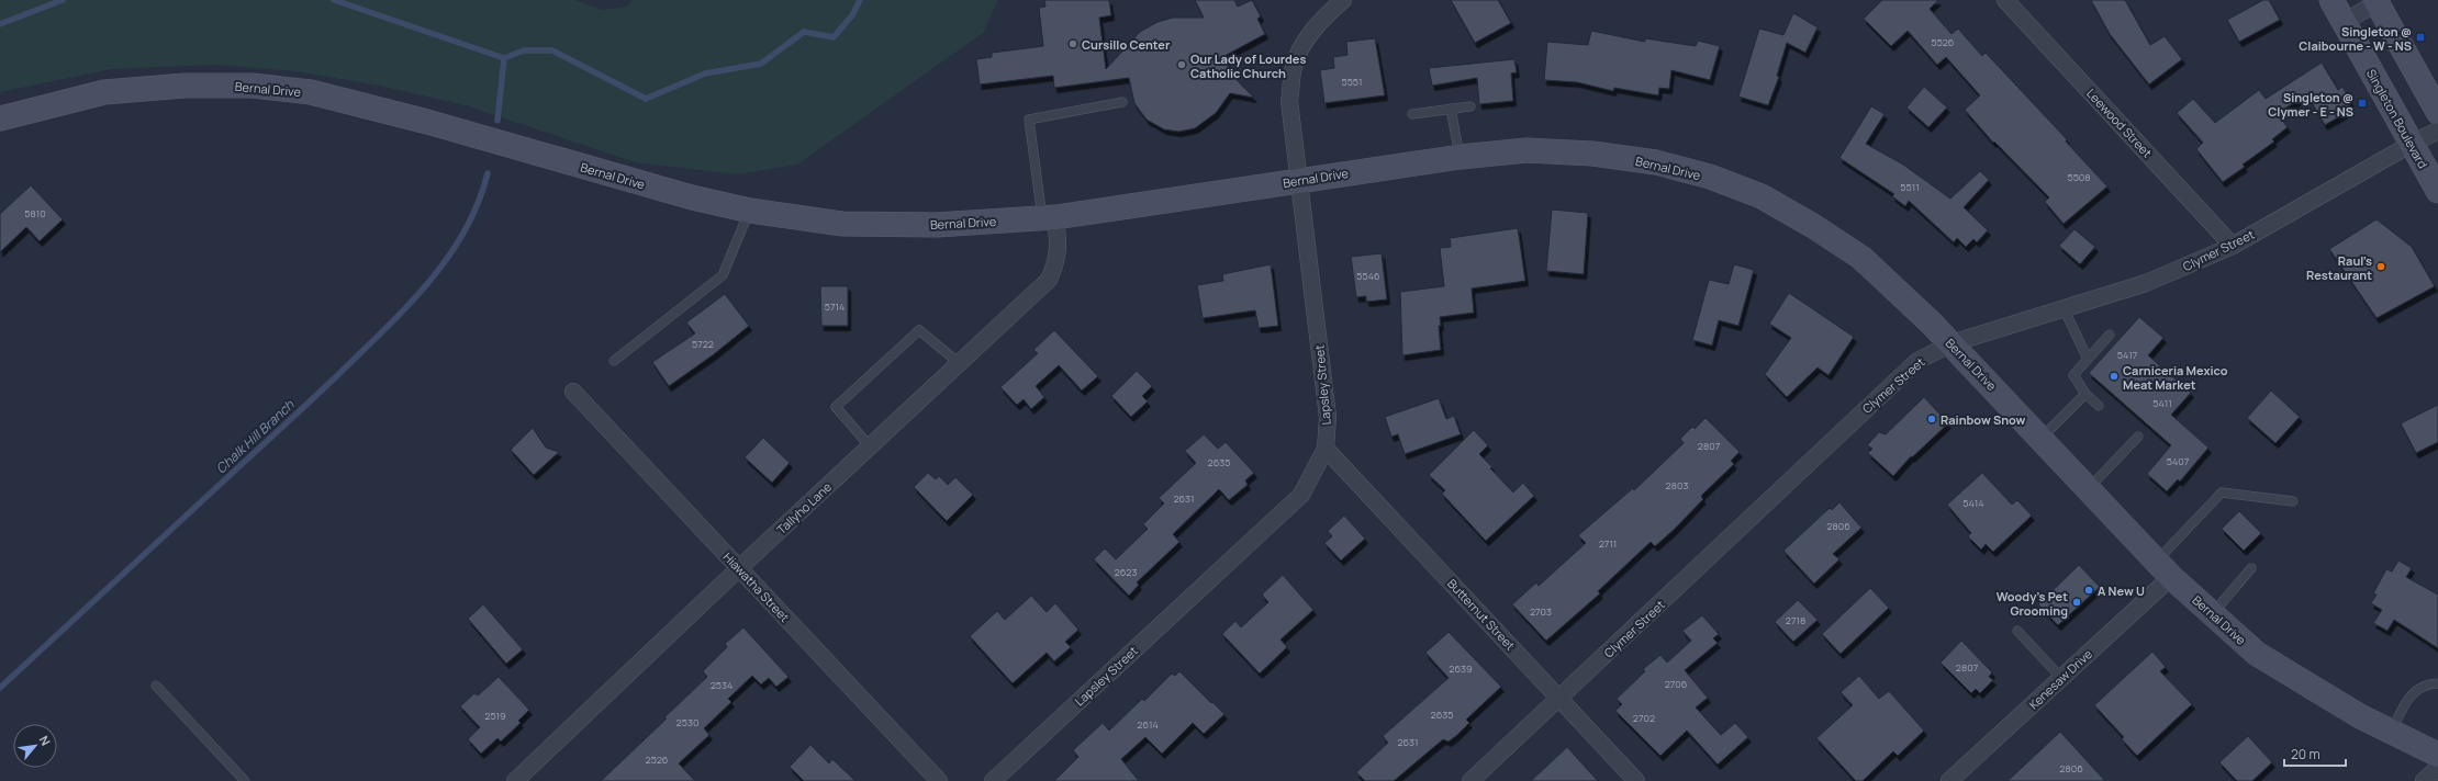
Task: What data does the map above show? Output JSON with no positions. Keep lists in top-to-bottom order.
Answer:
{
  "streets": {
    "street": [
      "Bernal Drive",
      "Singleton Boulevard",
      "Leewood Street",
      "Clymer Street",
      "Lapsley Street",
      "Tallyho Lane",
      "Hiawatha Street",
      "Butternut Street",
      "Kenesaw Drive"
    ]
  },
  "crossings": [
    ["Bernal Drive", "Clymer Street"],
    ["Bernal Drive", "Lapsley Street"],
    ["Bernal Drive", "Tallyho Lane"],
    ["Bernal Drive", "Kenesaw Drive"],
    ["Singleton Boulevard", "Clymer Street"],
    ["Leewood Street", "Clymer Street"],
    ["Clymer Street", "Butternut Street"],
    ["Lapsley Street", "Butternut Street"],
    ["Tallyho Lane", "Hiawatha Street"]
  ],
  "water": ["Chalk Hill Branch"],
  "places": {
    "transit": ["Singleton @ Claibourne - W - NS", "Singleton @ Clymer - E - NS"],
    "other": [
      "Cursillo Center",
      "Our Lady of Lourdes Catholic Church",
      "Raul’s Restaurant",
      "Carniceria Mexico Meat Market",
      "Rainbow Snow",
      "A New U",
      "Woody's Pet Grooming"
    ]
  },
  "house_numbers": [
    "5526",
    "5551",
    "5508",
    "5511",
    "5810",
    "5546",
    "5714",
    "5722",
    "5417",
    "5411",
    "2807",
    "5407",
    "2635",
    "2803",
    "2631",
    "5414",
    "2806",
    "2711",
    "2623",
    "2703",
    "2718",
    "2807",
    "2639",
    "2706",
    "2534",
    "2635",
    "2519",
    "2702",
    "2530",
    "2614",
    "2631",
    "2526",
    "2806"
  ],
  "scale_bar": "20 m",
  "north": "top right"
}
